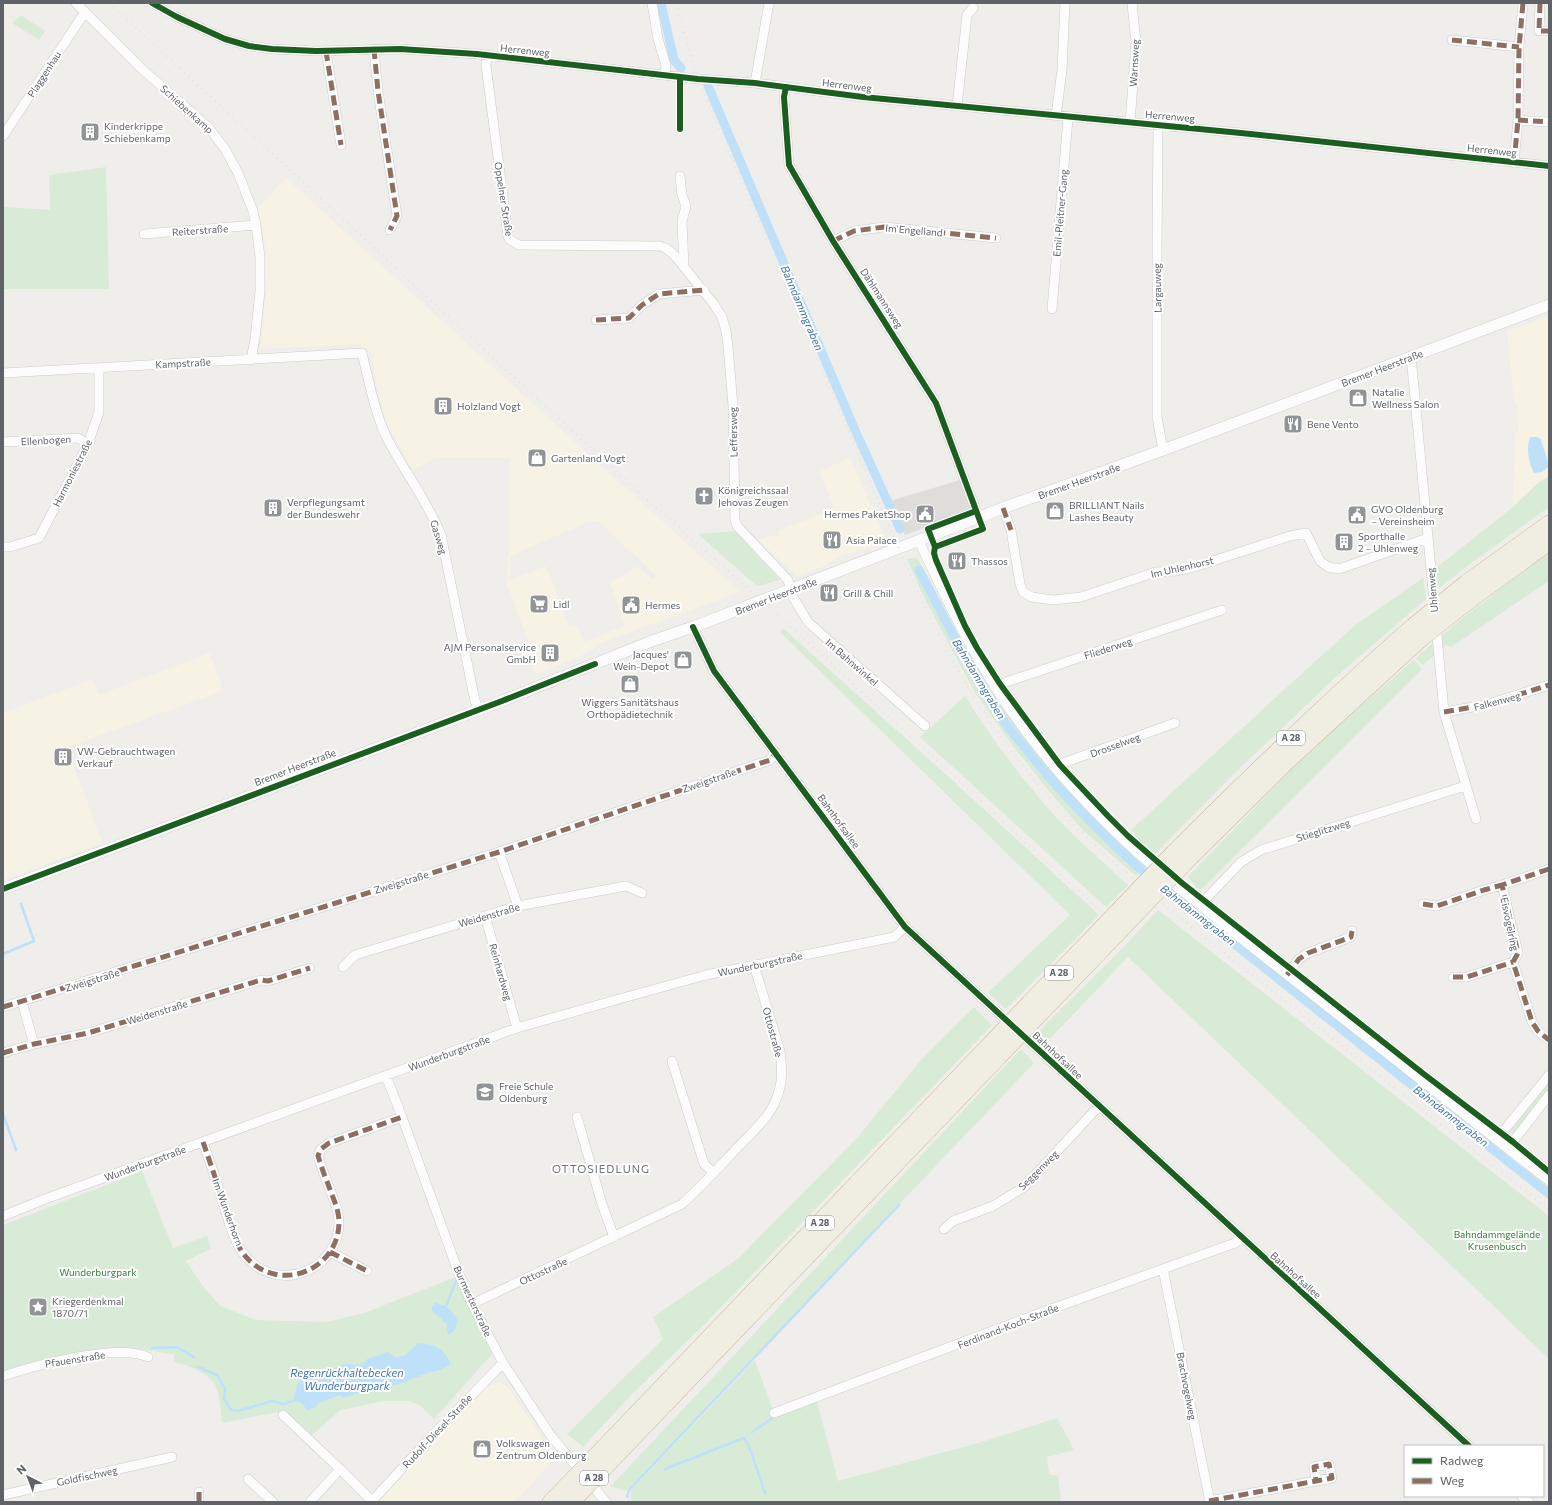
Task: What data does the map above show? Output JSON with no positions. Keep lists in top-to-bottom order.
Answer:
{
  "streets": {
    "highway": ["A 28"],
    "street": [
      "Herrenweg",
      "Warnsweg",
      "Plaggenhau",
      "Schiebenkamp",
      "Oppelner Straße",
      "Emil-Pleitner-Gang",
      "Reiterstraße",
      "Im Engelland",
      "Largauweg",
      "Dählmannsweg",
      "Kampstraße",
      "Bremer Heerstraße",
      "Leffersweg",
      "Ellenbogen",
      "Harmoniestraße",
      "Gasweg",
      "Im Uhlenhorst",
      "Uhlenweg",
      "Fliederweg",
      "Im Bahnwinkel",
      "Falkenweg",
      "Drosselweg",
      "Zweigstraße",
      "Bahnhofsallee",
      "Stieglitzweg",
      "Weidenstraße",
      "Eisvogelring",
      "Wunderburgstraße",
      "Reinhardweg",
      "Ottostraße",
      "Seggenweg",
      "Im Wunderhorn",
      "Burmesterstraße",
      "Ferdinand-Koch-Straße",
      "Pfauenstraße",
      "Brachvogelweg",
      "Rudolf-Diesel-Straße",
      "Goldfischweg"
    ]
  },
  "crossings": [
    ["Herrenweg", "Warnsweg"],
    ["Herrenweg", "Oppelner Straße"],
    ["Herrenweg", "Emil-Pleitner-Gang"],
    ["Herrenweg", "Largauweg"],
    ["Herrenweg", "Dählmannsweg"],
    ["Plaggenhau", "Schiebenkamp"],
    ["Schiebenkamp", "Reiterstraße"],
    ["Schiebenkamp", "Kampstraße"],
    ["Oppelner Straße", "Leffersweg"],
    ["Im Engelland", "Dählmannsweg"],
    ["Largauweg", "Bremer Heerstraße"],
    ["Dählmannsweg", "Bremer Heerstraße"],
    ["Kampstraße", "Harmoniestraße"],
    ["Kampstraße", "Gasweg"],
    ["Bremer Heerstraße", "Leffersweg"],
    ["Bremer Heerstraße", "Gasweg"],
    ["Bremer Heerstraße", "Im Uhlenhorst"],
    ["Bremer Heerstraße", "Uhlenweg"],
    ["Bremer Heerstraße", "Im Bahnwinkel"],
    ["Bremer Heerstraße", "Bahnhofsallee"],
    ["Leffersweg", "Im Bahnwinkel"],
    ["Ellenbogen", "Harmoniestraße"],
    ["Im Uhlenhorst", "Uhlenweg"],
    ["Uhlenweg", "Falkenweg"],
    ["Uhlenweg", "Stieglitzweg"],
    ["Zweigstraße", "Bahnhofsallee"],
    ["Bahnhofsallee", "Wunderburgstraße"],
    ["Bahnhofsallee", "Seggenweg"],
    ["Bahnhofsallee", "Ferdinand-Koch-Straße"],
    ["Weidenstraße", "Reinhardweg"],
    ["Wunderburgstraße", "Reinhardweg"],
    ["Wunderburgstraße", "Ottostraße"],
    ["Wunderburgstraße", "Im Wunderhorn"],
    ["Wunderburgstraße", "Burmesterstraße"],
    ["Ottostraße", "Burmesterstraße"],
    ["Im Wunderhorn", "Burmesterstraße"],
    ["Burmesterstraße", "Rudolf-Diesel-Straße"],
    ["Ferdinand-Koch-Straße", "Brachvogelweg"]
  ],
  "districts": ["OTTOSIEDLUNG"],
  "water": ["Bahndammgraben", "Regenrückhaltebecken Wunderburgpark"],
  "parks": ["Bahndammgelände Krusenbusch", "Wunderburgpark"],
  "places": {
    "building": [
      "Kinderkrippe Schiebenkamp",
      "Holzland Vogt",
      "Verpflegungsamt der Bundeswehr",
      "Sporthalle 2 – Uhlenweg",
      "AJM Personalservice GmbH",
      "VW-Gebrauchtwagen Verkauf"
    ],
    "shop": [
      "Natalie Wellness Salon",
      "Gartenland Vogt",
      "BRILLIANT Nails Lashes Beauty",
      "Jacques' Wein-Depot",
      "Wiggers Sanitätshaus Orthopädietechnik",
      "Volkswagen Zentrum Oldenburg"
    ],
    "restaurant": [
      "Bene Vento",
      "Asia Palace",
      "Thassos",
      "Grill & Chill"
    ],
    "church": ["Königreichssaal Jehovas Zeugen"],
    "public building": ["Hermes PaketShop", "GVO Oldenburg – Vereinsheim", "Hermes"],
    "supermarket": ["Lidl"],
    "school or university": ["Freie Schule Oldenburg"],
    "place": ["Kriegerdenkmal 1870/71"]
  },
  "legend": ["Radweg", "Weg"],
  "north": "top left"
}
